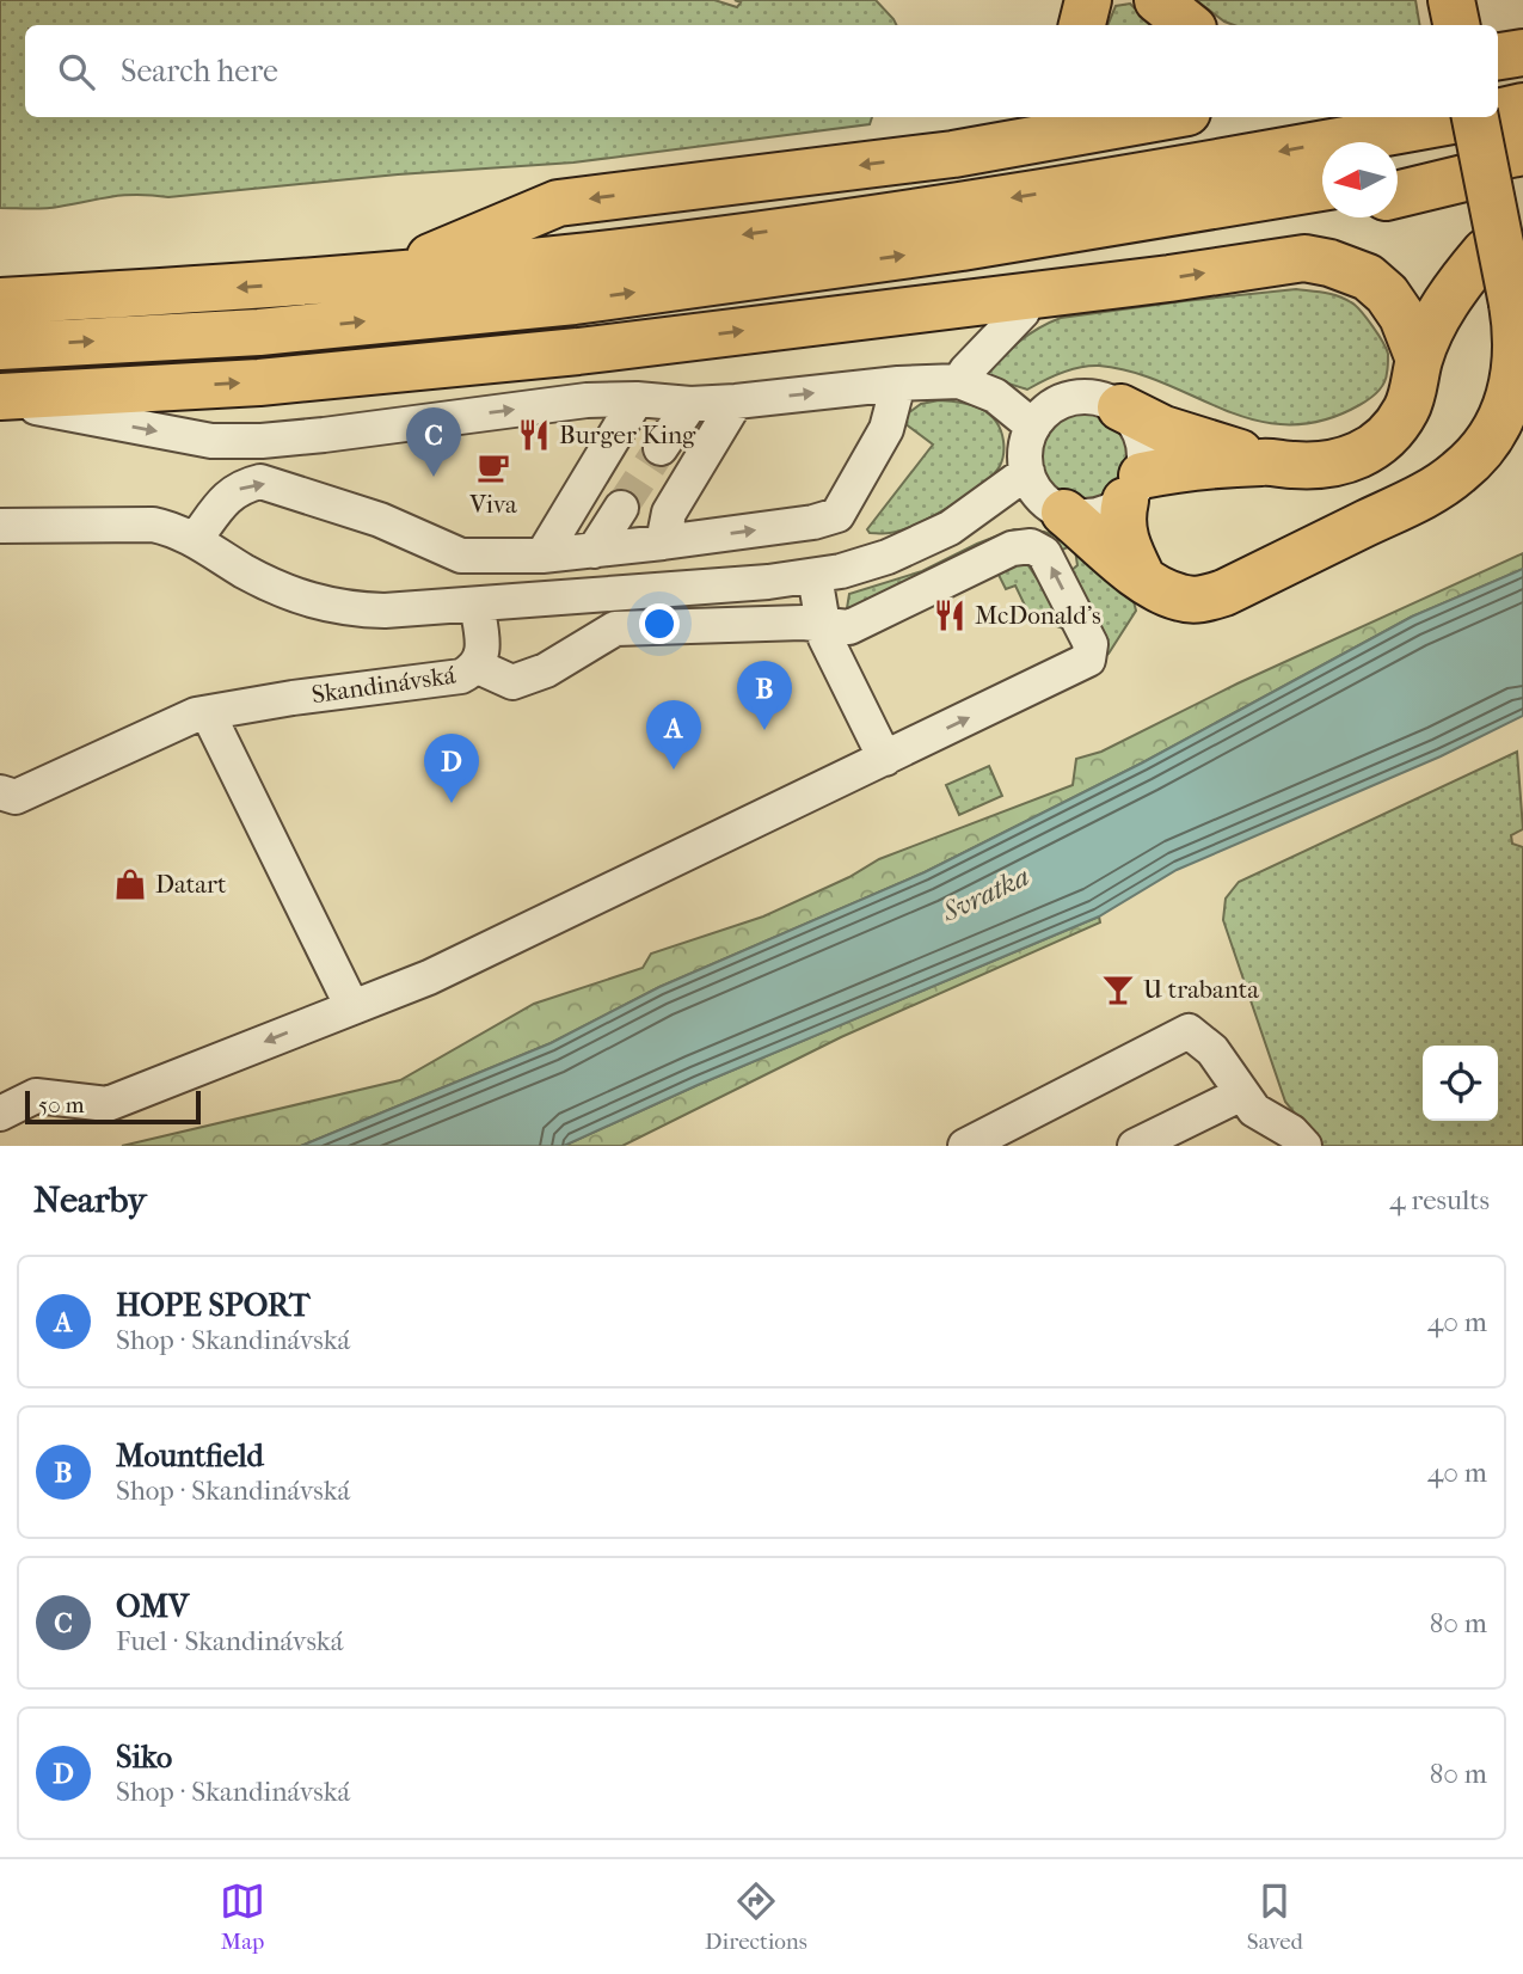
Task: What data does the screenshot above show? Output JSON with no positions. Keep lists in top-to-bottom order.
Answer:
{
  "streets": {
    "street": ["Skandinávská"]
  },
  "water": ["Svratka"],
  "places": {
    "restaurant": ["Burger King", "McDonald's"],
    "cafe": ["Viva"],
    "shop": ["Datart"],
    "bar": ["U trabanta"]
  },
  "scale_bar": "50 m",
  "north": "left",
  "page": {
    "search": "Search here",
    "pins": [
      "C",
      "B",
      "A",
      "D"
    ],
    "scale": "50 m",
    "heading": ["Nearby", "4 results"],
    "list": [
      {
        "mark": "A",
        "name": "HOPE SPORT",
        "note": "Shop · Skandinávská",
        "value": "40 m"
      },
      {
        "mark": "B",
        "name": "Mountfield",
        "note": "Shop · Skandinávská",
        "value": "40 m"
      },
      {
        "mark": "C",
        "name": "OMV",
        "note": "Fuel · Skandinávská",
        "value": "80 m"
      },
      {
        "mark": "D",
        "name": "Siko",
        "note": "Shop · Skandinávská",
        "value": "80 m"
      }
    ],
    "nav": ["Map", "Directions", "Saved"]
  }
}
